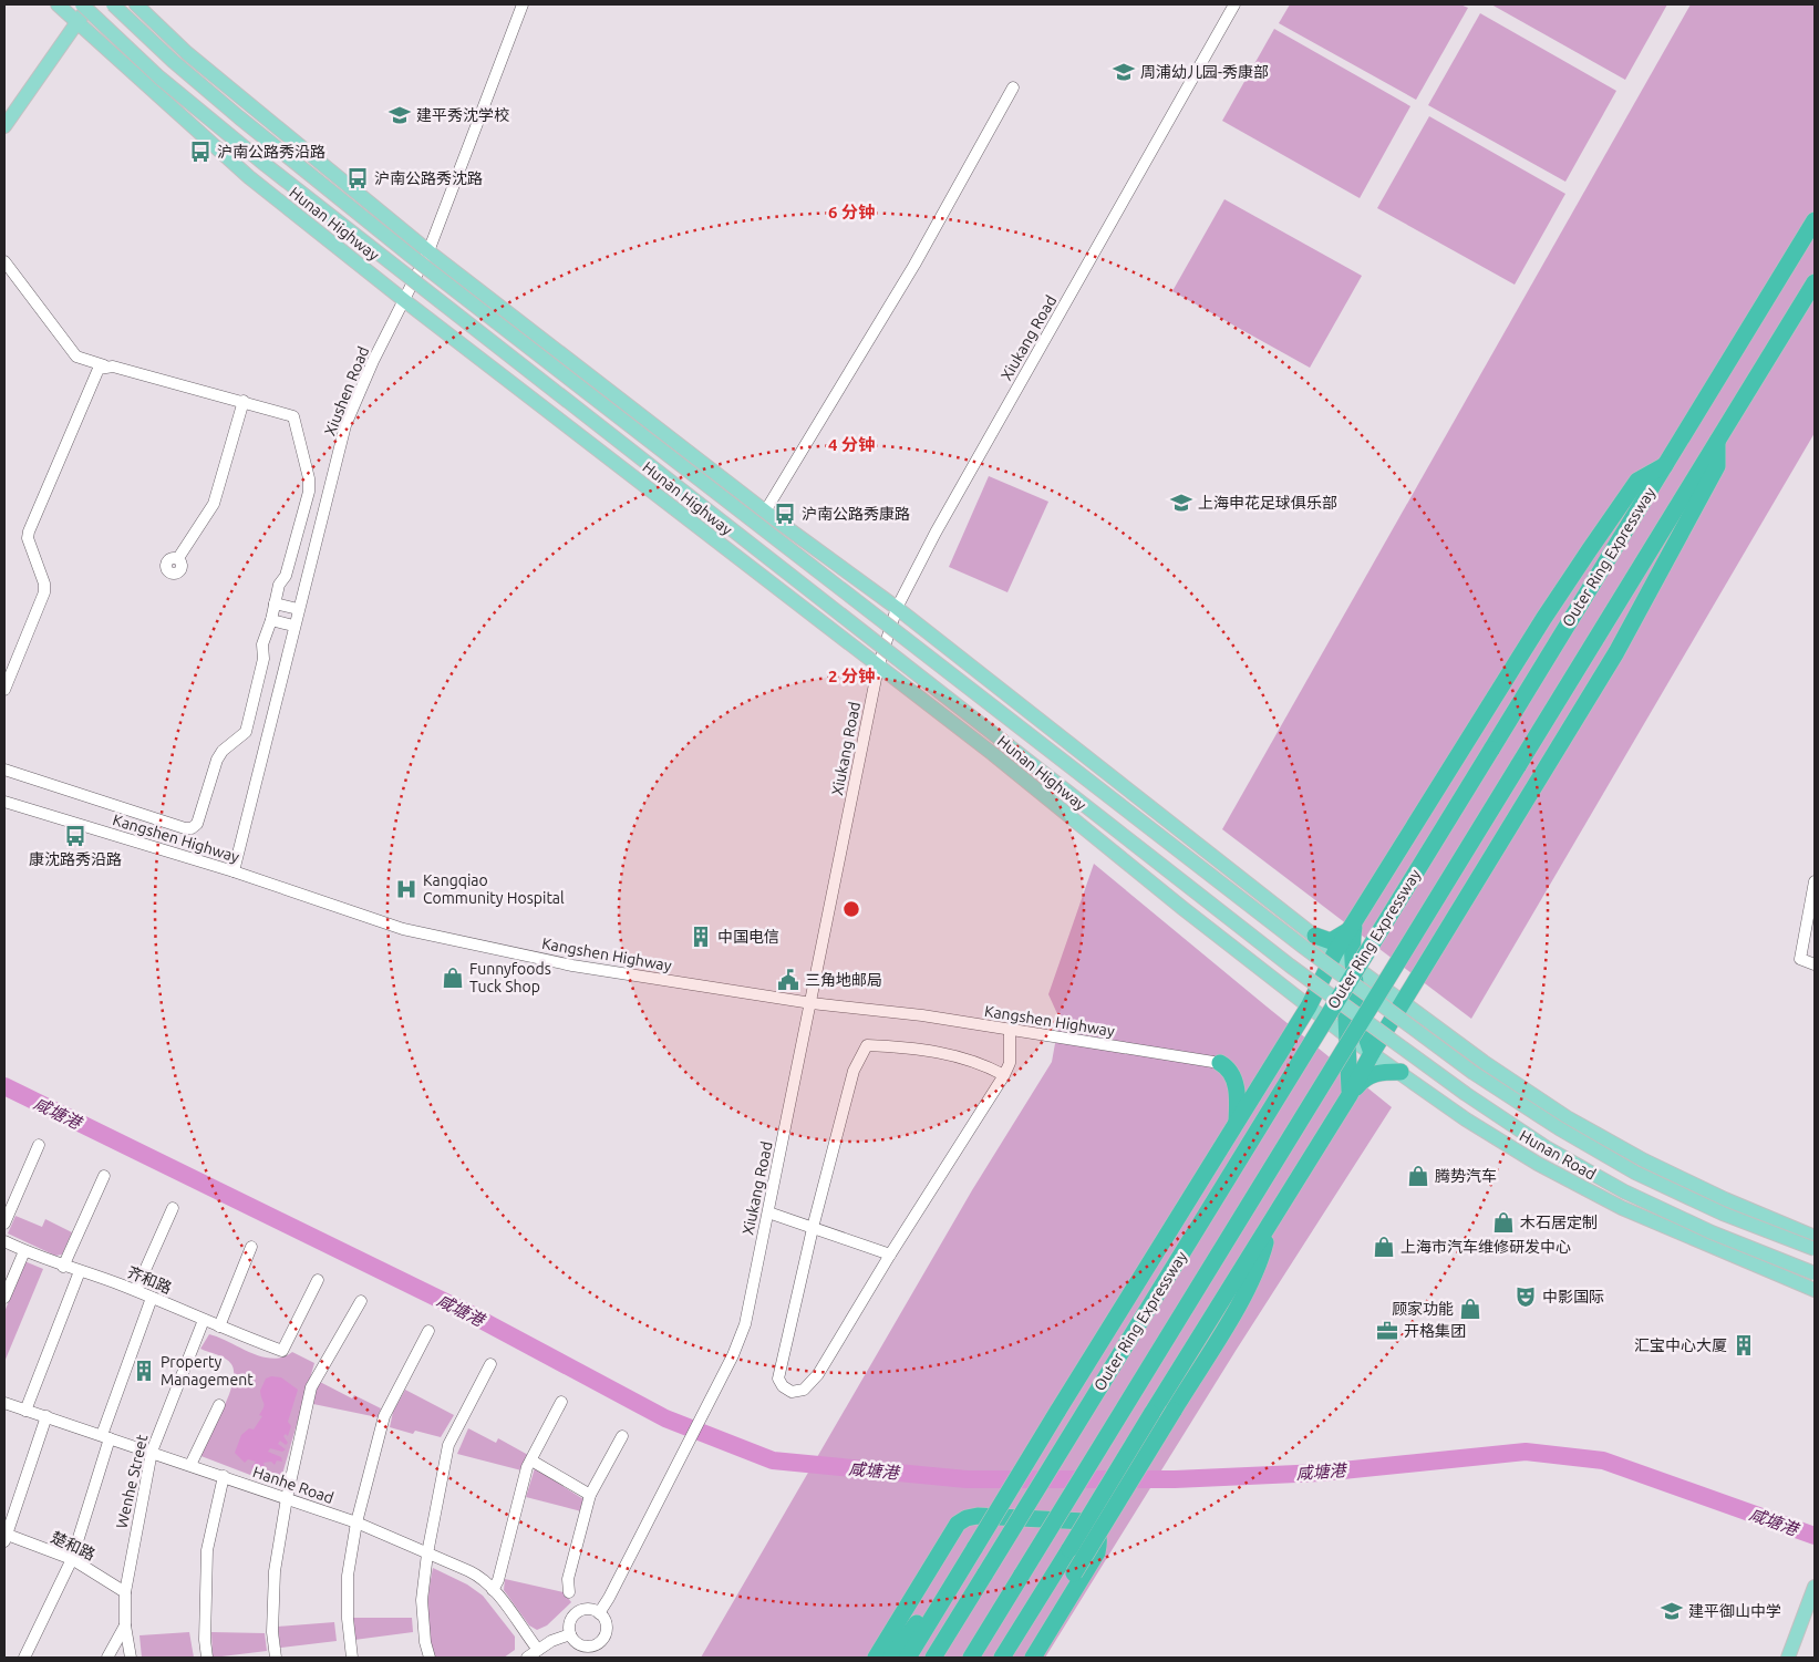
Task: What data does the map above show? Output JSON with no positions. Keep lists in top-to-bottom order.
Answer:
{
  "streets": {
    "highway": ["Outer Ring Expressway"],
    "main road": ["Hunan Highway", "Hunan Road"],
    "street": [
      "Xiukang Road",
      "Xiushen Road",
      "Kangshen Highway",
      "齐和路",
      "Wenhe Street",
      "Hanhe Road",
      "楚和路"
    ]
  },
  "crossings": [
    ["Hunan Highway", "Xiukang Road"],
    ["Hunan Highway", "Xiushen Road"],
    ["Hunan Highway", "Hunan Road"],
    ["Xiukang Road", "Kangshen Highway"],
    ["Xiushen Road", "Kangshen Highway"],
    ["齐和路", "Wenhe Street"],
    ["Wenhe Street", "Hanhe Road"],
    ["Wenhe Street", "楚和路"]
  ],
  "water": ["咸塘港"],
  "places": {
    "school or university": [
      "周浦幼儿园-秀康部",
      "建平秀沈学校",
      "上海申花足球俱乐部",
      "建平御山中学"
    ],
    "bus stop": [
      "沪南公路秀沿路",
      "沪南公路秀沈路",
      "沪南公路秀康路",
      "康沈路秀沿路"
    ],
    "hospital": ["Kangqiao Community Hospital"],
    "building": ["中国电信", "汇宝中心大厦", "Property Management"],
    "shop": [
      "Funnyfoods Tuck Shop",
      "腾势汽车",
      "木石居定制",
      "上海市汽车维修研发中心",
      "顾家功能"
    ],
    "public building": ["三角地邮局"],
    "theatre": ["中影国际"],
    "office": ["开格集团"]
  },
  "rings": ["6 分钟", "4 分钟", "2 分钟"]
}
